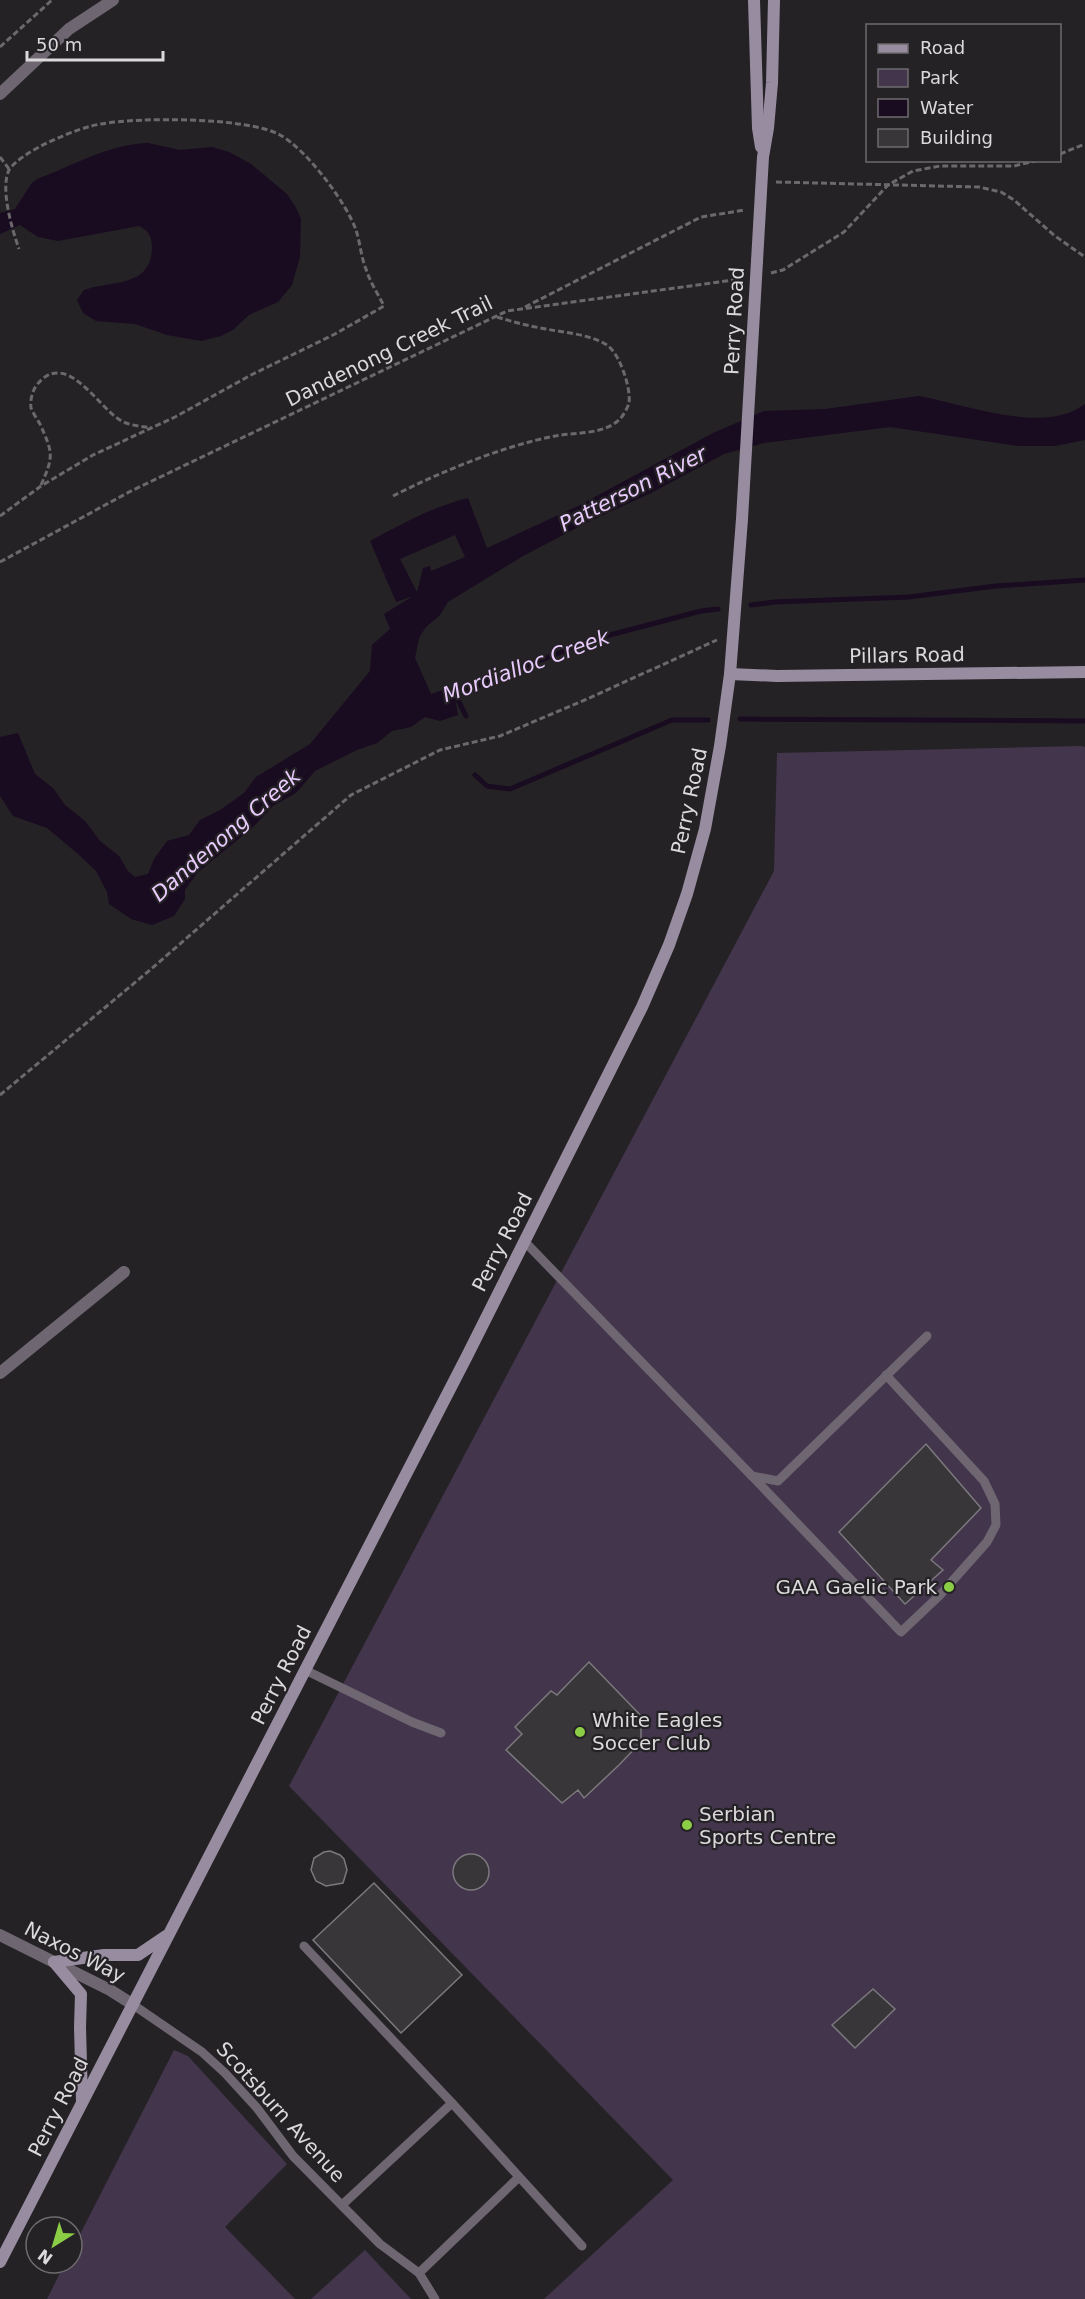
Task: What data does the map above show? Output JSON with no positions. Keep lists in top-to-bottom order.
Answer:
{
  "streets": {
    "main road": ["Perry Road", "Pillars Road"],
    "street": ["Naxos Way"],
    "lane": ["Scotsburn Avenue"],
    "path": ["Dandenong Creek Trail"]
  },
  "crossings": [
    ["Perry Road", "Pillars Road"],
    ["Perry Road", "Naxos Way"],
    ["Perry Road", "Scotsburn Avenue"],
    ["Naxos Way", "Scotsburn Avenue"]
  ],
  "water": ["Patterson River", "Mordialloc Creek", "Dandenong Creek"],
  "places": ["GAA Gaelic Park", "White Eagles Soccer Club", "Serbian Sports Centre"],
  "legend": [
    "Road",
    "Park",
    "Water",
    "Building"
  ],
  "scale_bar": "50 m",
  "north": "bottom left"
}
